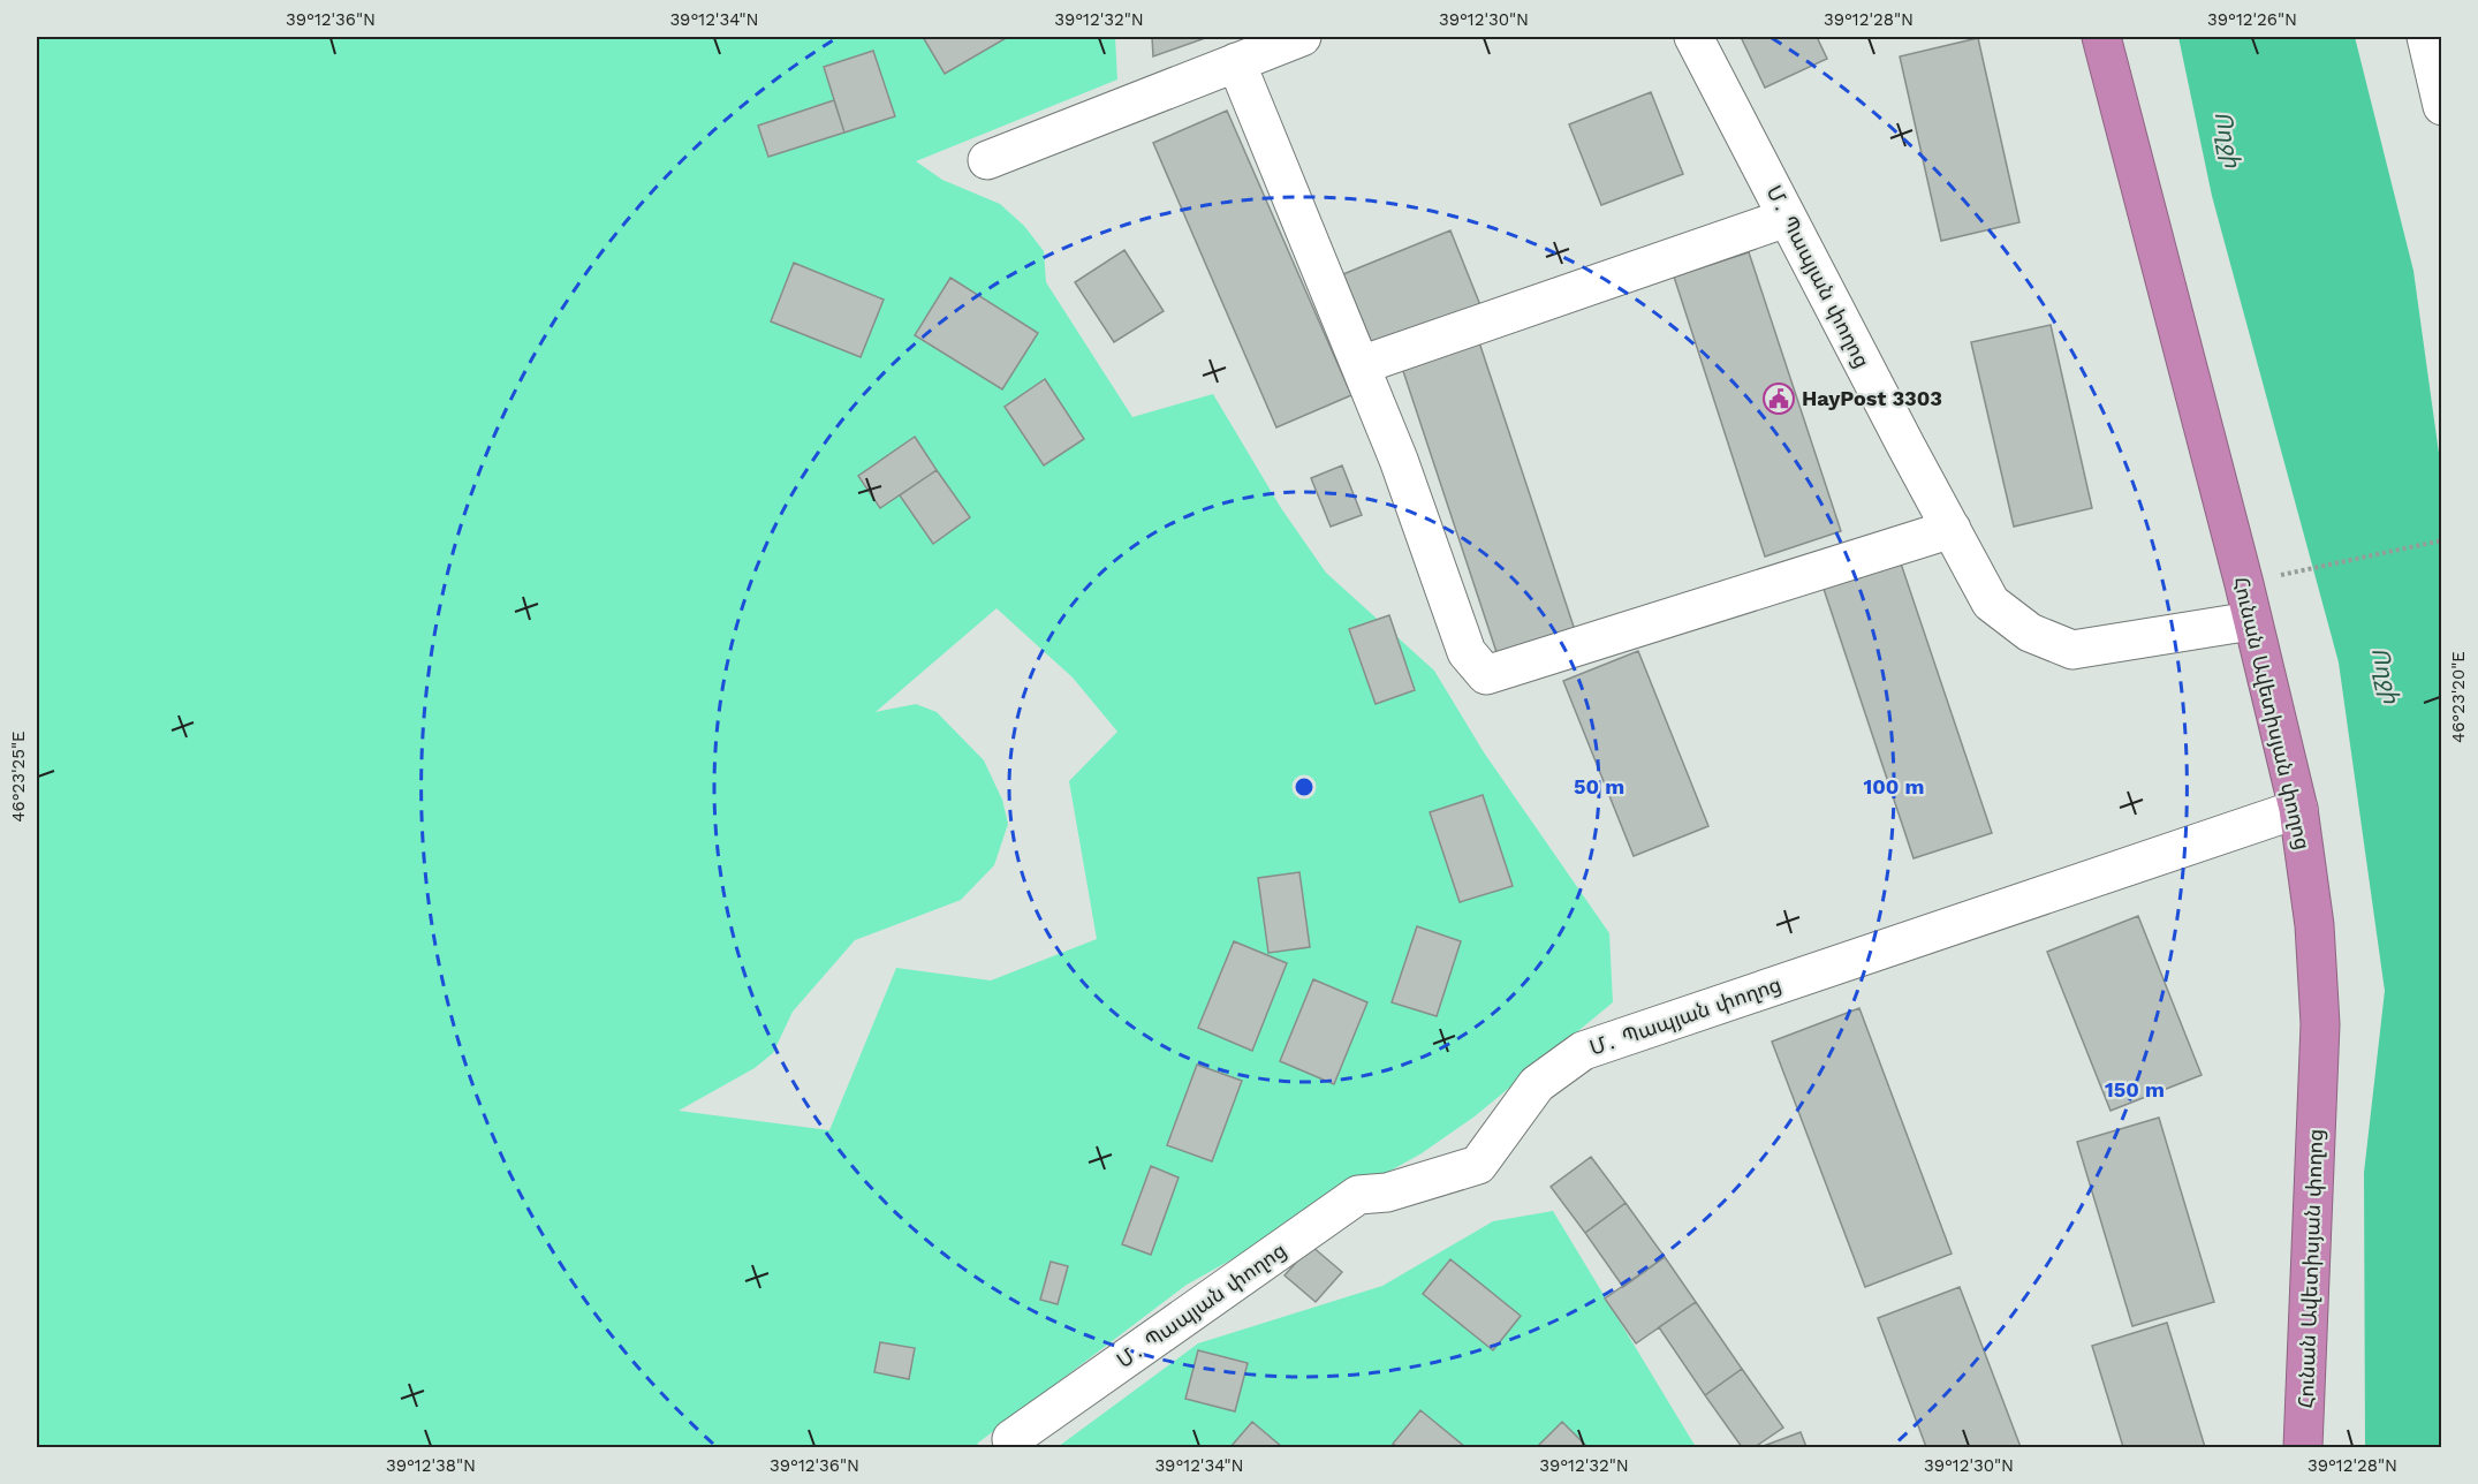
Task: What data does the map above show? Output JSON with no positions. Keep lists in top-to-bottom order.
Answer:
{
  "streets": {
    "highway": ["Հունան Ավետիսյան փողոց"],
    "street": ["Մ․ Պապյան փողոց"]
  },
  "crossings": [
    ["Մ․ Պապյան փողոց", "Հունան Ավետիսյան փողոց"]
  ],
  "water": ["Ողջի"],
  "places": {
    "public building": ["HayPost 3303"]
  },
  "coordinates": [
    "39°12'36\"N",
    "39°12'34\"N",
    "39°12'32\"N",
    "39°12'30\"N",
    "39°12'28\"N",
    "39°12'26\"N",
    "46°23'20\"E",
    "46°23'25\"E",
    "39°12'38\"N"
  ],
  "rings": ["50 m", "100 m", "150 m"]
}
